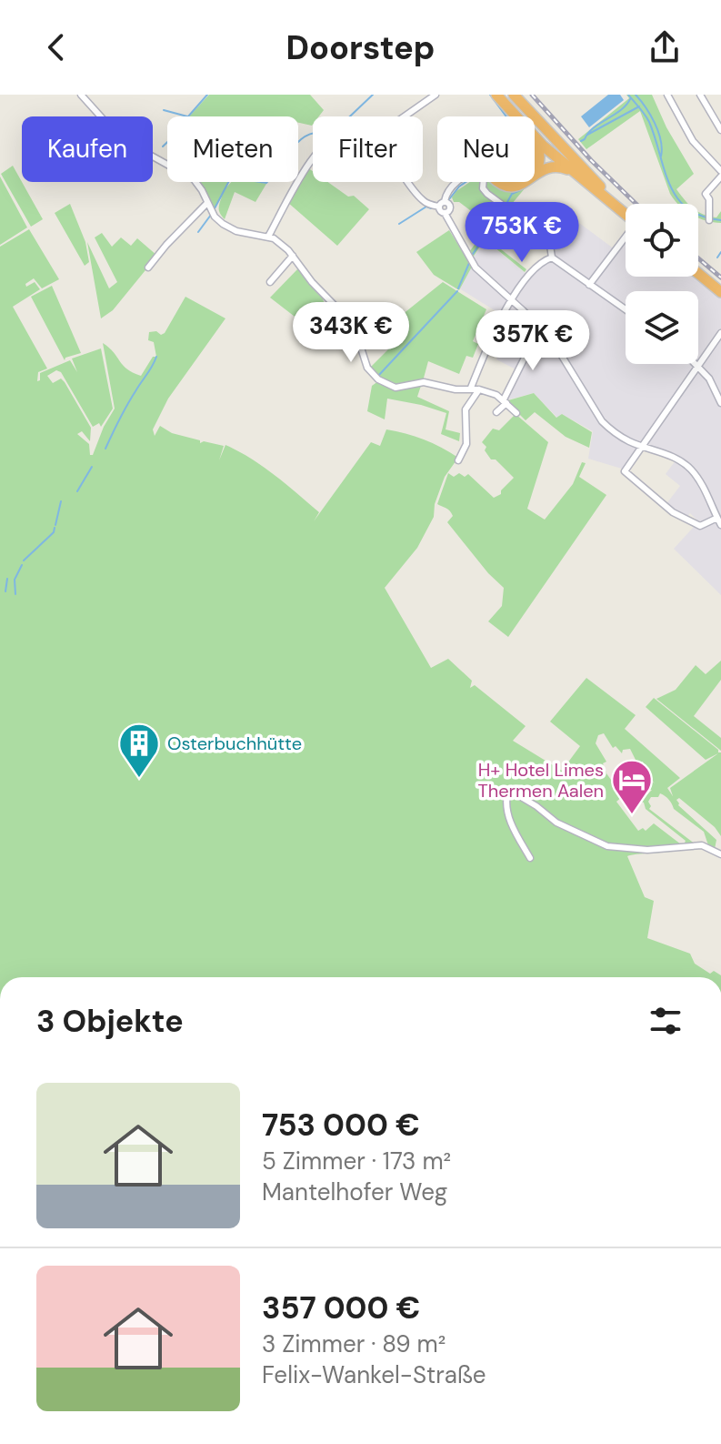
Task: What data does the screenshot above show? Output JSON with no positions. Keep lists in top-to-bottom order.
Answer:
{
  "places": {
    "building": ["Osterbuchhütte"],
    "hotel": ["H+ Hotel Limes Thermen Aalen"]
  },
  "page": {
    "header": "Doorstep",
    "chip": [
      "Kaufen",
      "Mieten",
      "Filter",
      "Neu"
    ],
    "price": ["753K €", "343K €", "357K €"],
    "heading": "3 Objekte",
    "list": [
      {
        "name": "753 000 €",
        "note": "5 Zimmer · 173 m² · Mantelhofer Weg"
      },
      {
        "name": "357 000 €",
        "note": "3 Zimmer · 89 m² · Felix-Wankel-Straße"
      }
    ]
  }
}
